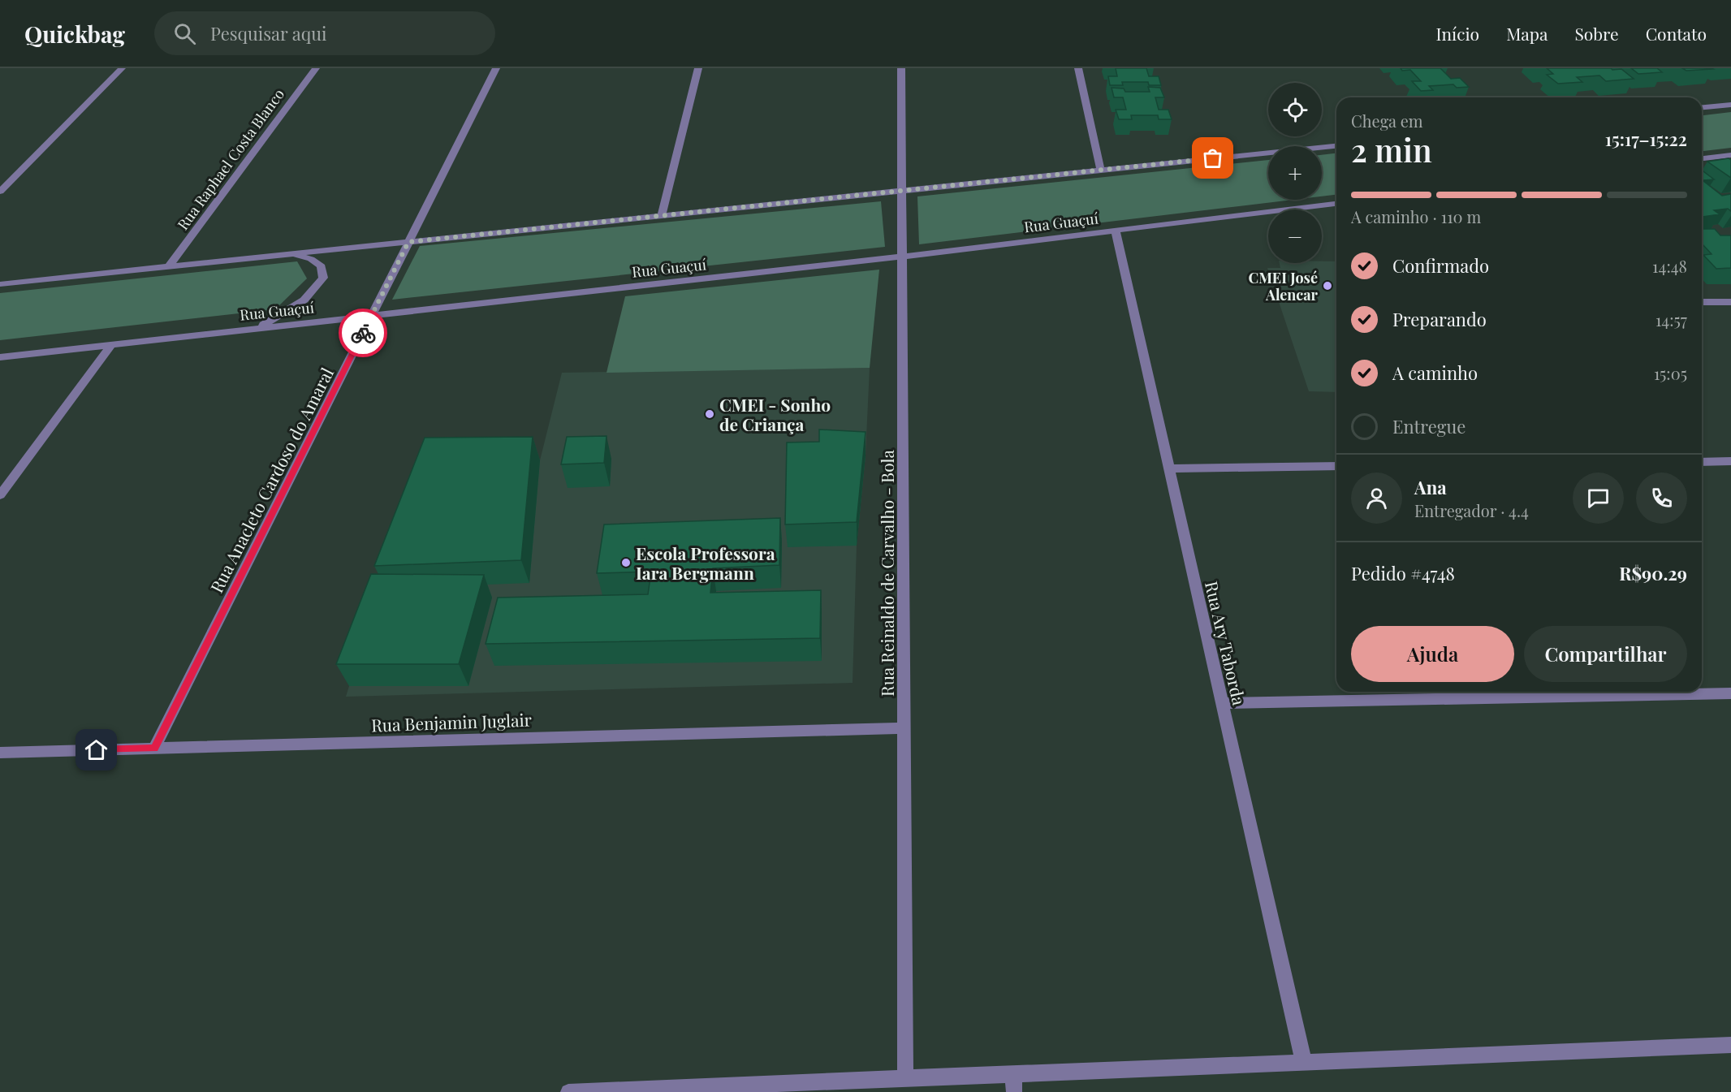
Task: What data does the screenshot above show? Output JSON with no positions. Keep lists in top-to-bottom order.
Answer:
{
  "streets": {
    "street": [
      "Rua Raphael Costa Blanco",
      "Rua Guaçuí",
      "Rua Anacleto Cardoso do Amaral",
      "Rua Reinaldo de Carvalho - Bola",
      "Rua Ary Taborda",
      "Rua Benjamin Juglair"
    ]
  },
  "crossings": [
    ["Rua Guaçuí", "Rua Anacleto Cardoso do Amaral"],
    ["Rua Guaçuí", "Rua Reinaldo de Carvalho - Bola"],
    ["Rua Guaçuí", "Rua Ary Taborda"],
    ["Rua Anacleto Cardoso do Amaral", "Rua Benjamin Juglair"],
    ["Rua Reinaldo de Carvalho - Bola", "Rua Benjamin Juglair"]
  ],
  "places": ["CMEI José Alencar", "CMEI - Sonho de Criança", "Escola Professora Iara Bergmann"],
  "page": {
    "header": "Quickbag",
    "search": "Pesquisar aqui",
    "nav": [
      "Início",
      "Mapa",
      "Sobre",
      "Contato"
    ],
    "map_buttons": ["+", "−"],
    "heading": ["2 min", "Chega em", "15:17–15:22"],
    "panel": [
      "Ana",
      "Entregador · 4.4",
      "Pedido #4748",
      "R$90.29"
    ],
    "bar": "A caminho · 110 m",
    "list": [
      ["Confirmado", "14:48"],
      ["Preparando", "14:57"],
      ["A caminho", "15:05"],
      "Entregue"
    ],
    "buttons": ["Ajuda", "Compartilhar"]
  }
}
